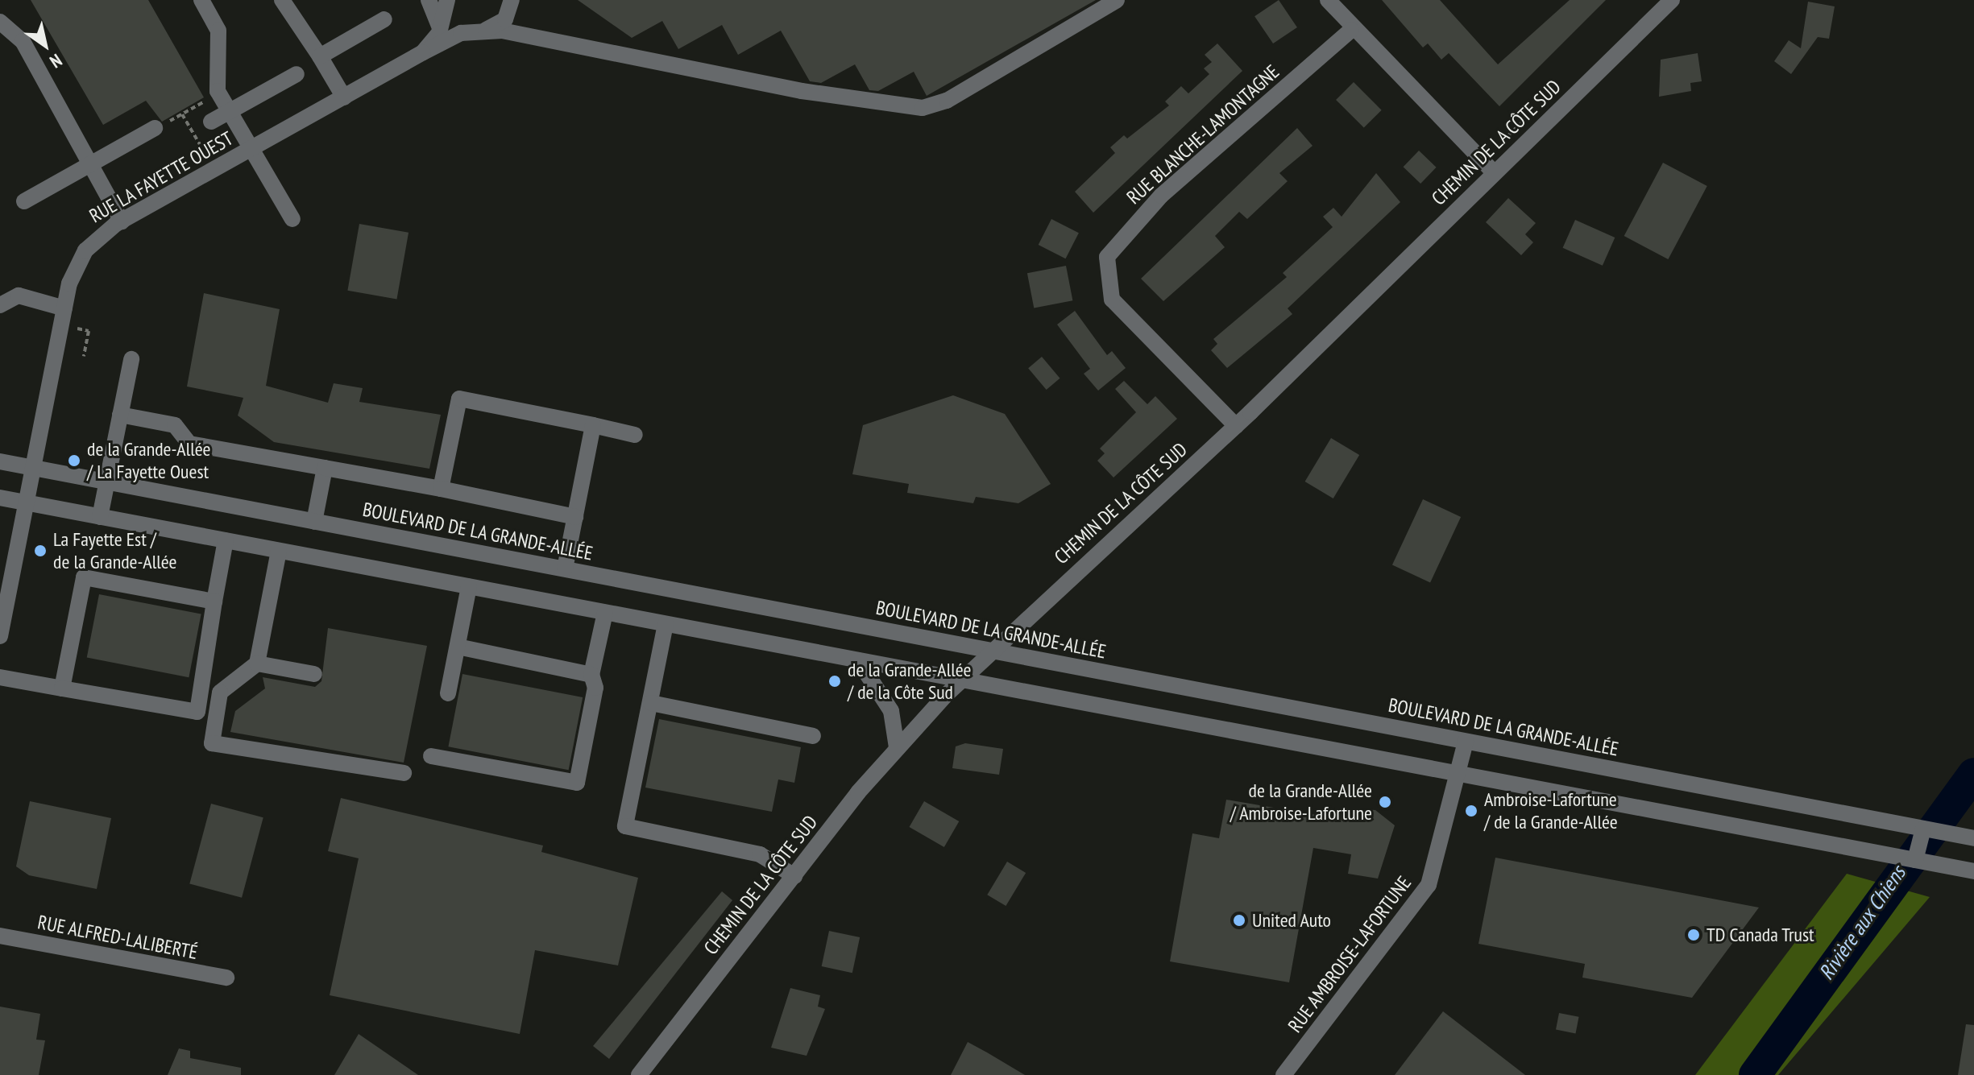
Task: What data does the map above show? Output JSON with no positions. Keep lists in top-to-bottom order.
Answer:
{
  "streets": {
    "street": [
      "RUE BLANCHE-LAMONTAGNE",
      "CHEMIN DE LA CÔTE SUD",
      "RUE LA FAYETTE OUEST",
      "BOULEVARD DE LA GRANDE-ALLÉE",
      "RUE ALFRED-LALIBERTÉ",
      "RUE AMBROISE-LAFORTUNE"
    ]
  },
  "crossings": [
    ["RUE BLANCHE-LAMONTAGNE", "CHEMIN DE LA CÔTE SUD"],
    ["CHEMIN DE LA CÔTE SUD", "BOULEVARD DE LA GRANDE-ALLÉE"],
    ["RUE LA FAYETTE OUEST", "BOULEVARD DE LA GRANDE-ALLÉE"],
    ["BOULEVARD DE LA GRANDE-ALLÉE", "RUE AMBROISE-LAFORTUNE"]
  ],
  "water": ["Rivière aux Chiens"],
  "places": [
    "de la Grande-Allée / La Fayette Ouest",
    "La Fayette Est / de la Grande-Allée",
    "de la Grande-Allée / de la Côte Sud",
    "de la Grande-Allée / Ambroise-Lafortune",
    "Ambroise-Lafortune / de la Grande-Allée",
    "United Auto",
    "TD Canada Trust"
  ],
  "north": "bottom right"
}
